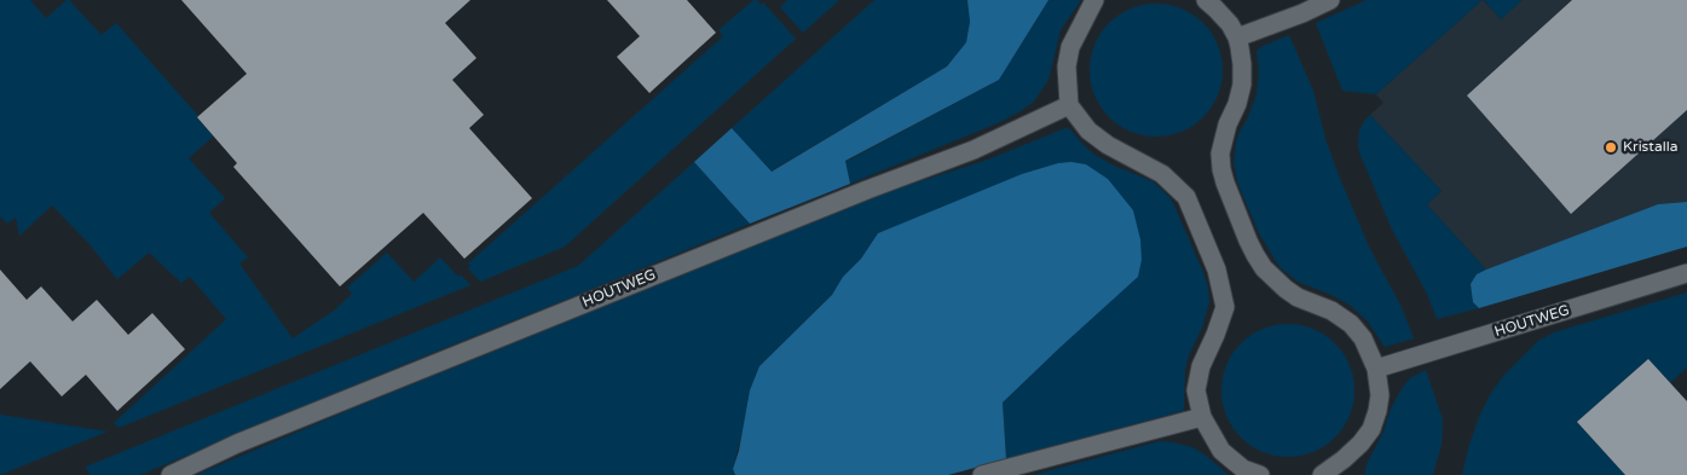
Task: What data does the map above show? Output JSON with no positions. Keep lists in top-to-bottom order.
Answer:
{
  "streets": {
    "street": ["HOUTWEG"]
  },
  "places": ["Kristalla"]
}
